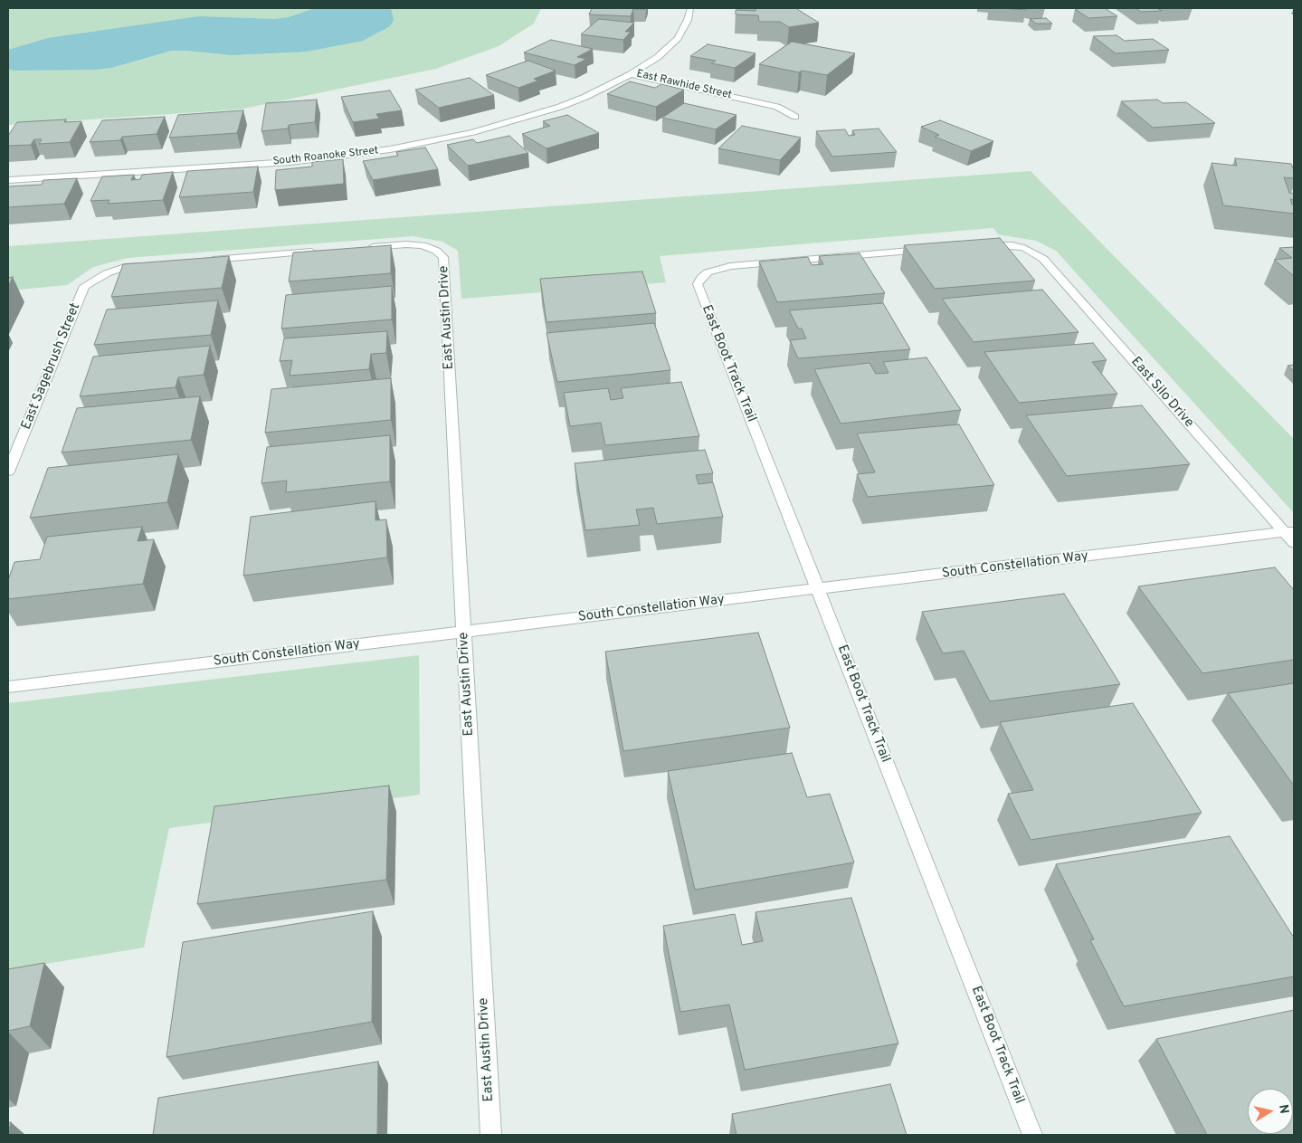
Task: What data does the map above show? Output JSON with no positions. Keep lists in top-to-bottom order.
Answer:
{
  "streets": {
    "street": [
      "East Rawhide Street",
      "South Roanoke Street",
      "East Austin Drive",
      "East Boot Track Trail",
      "East Sagebrush Street",
      "East Silo Drive",
      "South Constellation Way"
    ]
  },
  "crossings": [
    ["East Rawhide Street", "South Roanoke Street"],
    ["East Austin Drive", "South Constellation Way"],
    ["East Boot Track Trail", "South Constellation Way"],
    ["East Silo Drive", "South Constellation Way"]
  ],
  "north": "right"
}
